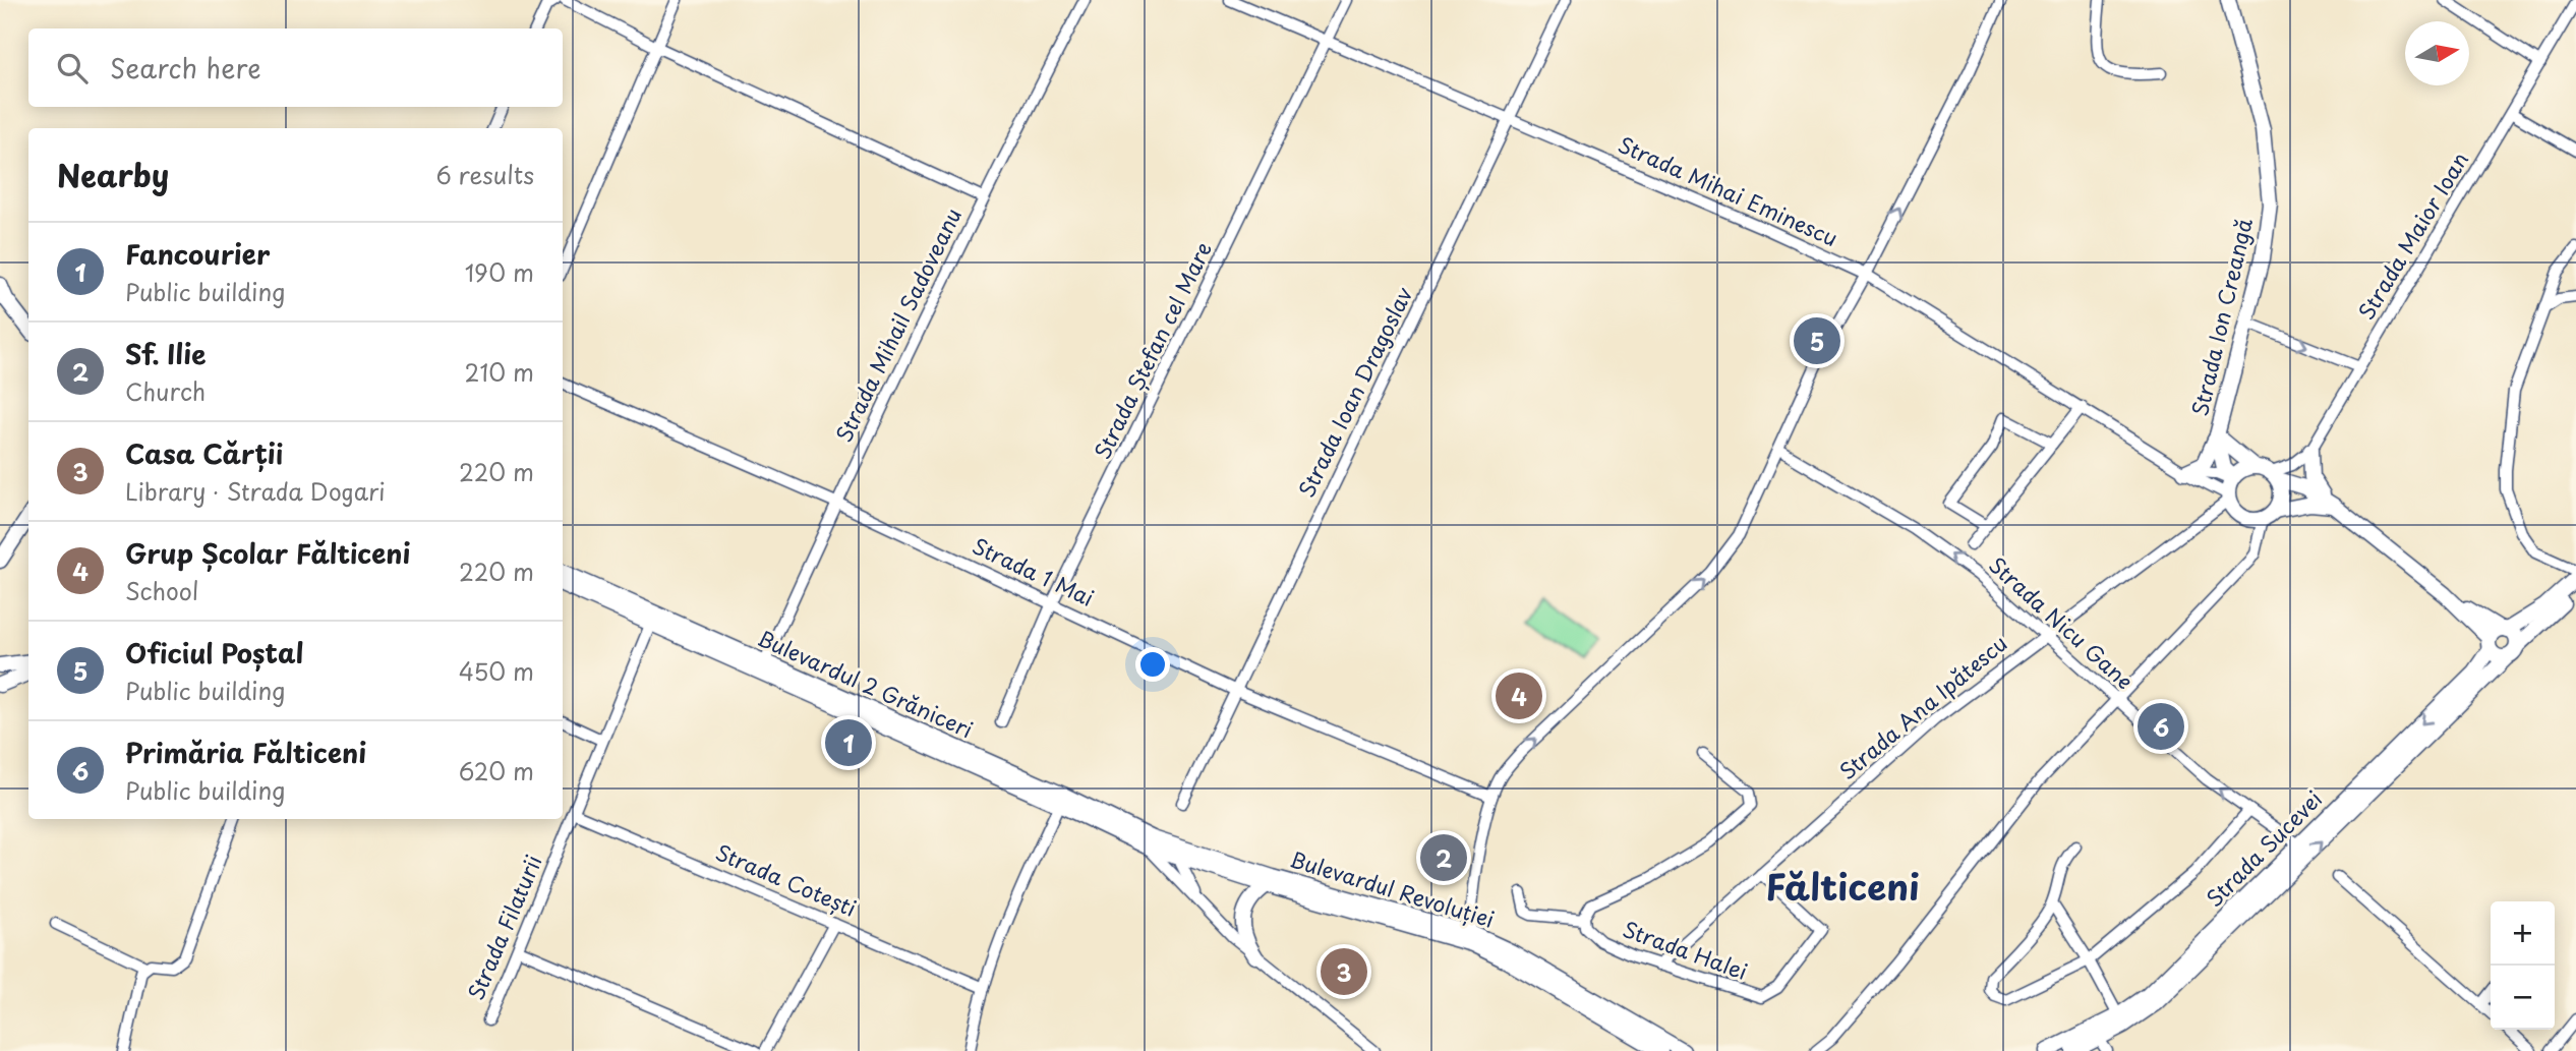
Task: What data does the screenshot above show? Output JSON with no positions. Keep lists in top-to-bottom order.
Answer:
{
  "streets": {
    "main road": [
      "Strada Ion Creangă",
      "Bulevardul 2 Grăniceri",
      "Strada Sucevei",
      "Bulevardul Revoluției"
    ],
    "street": [
      "Strada Mihai Eminescu",
      "Strada Maior Ioan",
      "Strada Mihail Sadoveanu",
      "Strada Ștefan cel Mare",
      "Strada Ioan Dragoslav",
      "Strada 1 Mai",
      "Strada Nicu Gane",
      "Strada Ana Ipătescu",
      "Strada Cotești",
      "Strada Filaturii",
      "Strada Halei"
    ]
  },
  "crossings": [
    ["Strada Mihai Eminescu", "Strada Maior Ioan"],
    ["Strada Mihai Eminescu", "Strada Ion Creangă"],
    ["Strada Mihai Eminescu", "Strada Ștefan cel Mare"],
    ["Strada Mihai Eminescu", "Strada Ioan Dragoslav"],
    ["Strada Mihai Eminescu", "Strada Ana Ipătescu"],
    ["Strada Maior Ioan", "Strada Ion Creangă"],
    ["Strada Maior Ioan", "Strada Ana Ipătescu"],
    ["Strada Ion Creangă", "Strada Ana Ipătescu"],
    ["Strada Mihail Sadoveanu", "Strada 1 Mai"],
    ["Strada Mihail Sadoveanu", "Bulevardul 2 Grăniceri"],
    ["Strada Ștefan cel Mare", "Strada 1 Mai"],
    ["Strada Ioan Dragoslav", "Strada 1 Mai"],
    ["Strada Nicu Gane", "Strada Ana Ipătescu"],
    ["Strada Nicu Gane", "Strada Sucevei"],
    ["Bulevardul 2 Grăniceri", "Bulevardul Revoluției"],
    ["Bulevardul 2 Grăniceri", "Strada Filaturii"],
    ["Strada Ana Ipătescu", "Strada Halei"],
    ["Strada Cotești", "Strada Filaturii"]
  ],
  "one_way": ["Strada Nicu Gane"],
  "districts": ["Fălticeni"],
  "north": "right",
  "page": {
    "search": "Search here",
    "heading": ["Nearby", "6 results"],
    "list": [
      {
        "mark": "1",
        "name": "Fancourier",
        "note": "Public building",
        "value": "190 m"
      },
      {
        "mark": "2",
        "name": "Sf. Ilie",
        "note": "Church",
        "value": "210 m"
      },
      {
        "mark": "3",
        "name": "Casa Cărții",
        "note": "Library · Strada Dogari",
        "value": "220 m"
      },
      {
        "mark": "4",
        "name": "Grup Școlar Fălticeni",
        "note": "School",
        "value": "220 m"
      },
      {
        "mark": "5",
        "name": "Oficiul Poștal",
        "note": "Public building",
        "value": "450 m"
      },
      {
        "mark": "6",
        "name": "Primăria Fălticeni",
        "note": "Public building",
        "value": "620 m"
      }
    ],
    "pins": [
      "5",
      "4",
      "6",
      "1",
      "2",
      "3"
    ],
    "map_buttons": ["+", "−"]
  }
}
